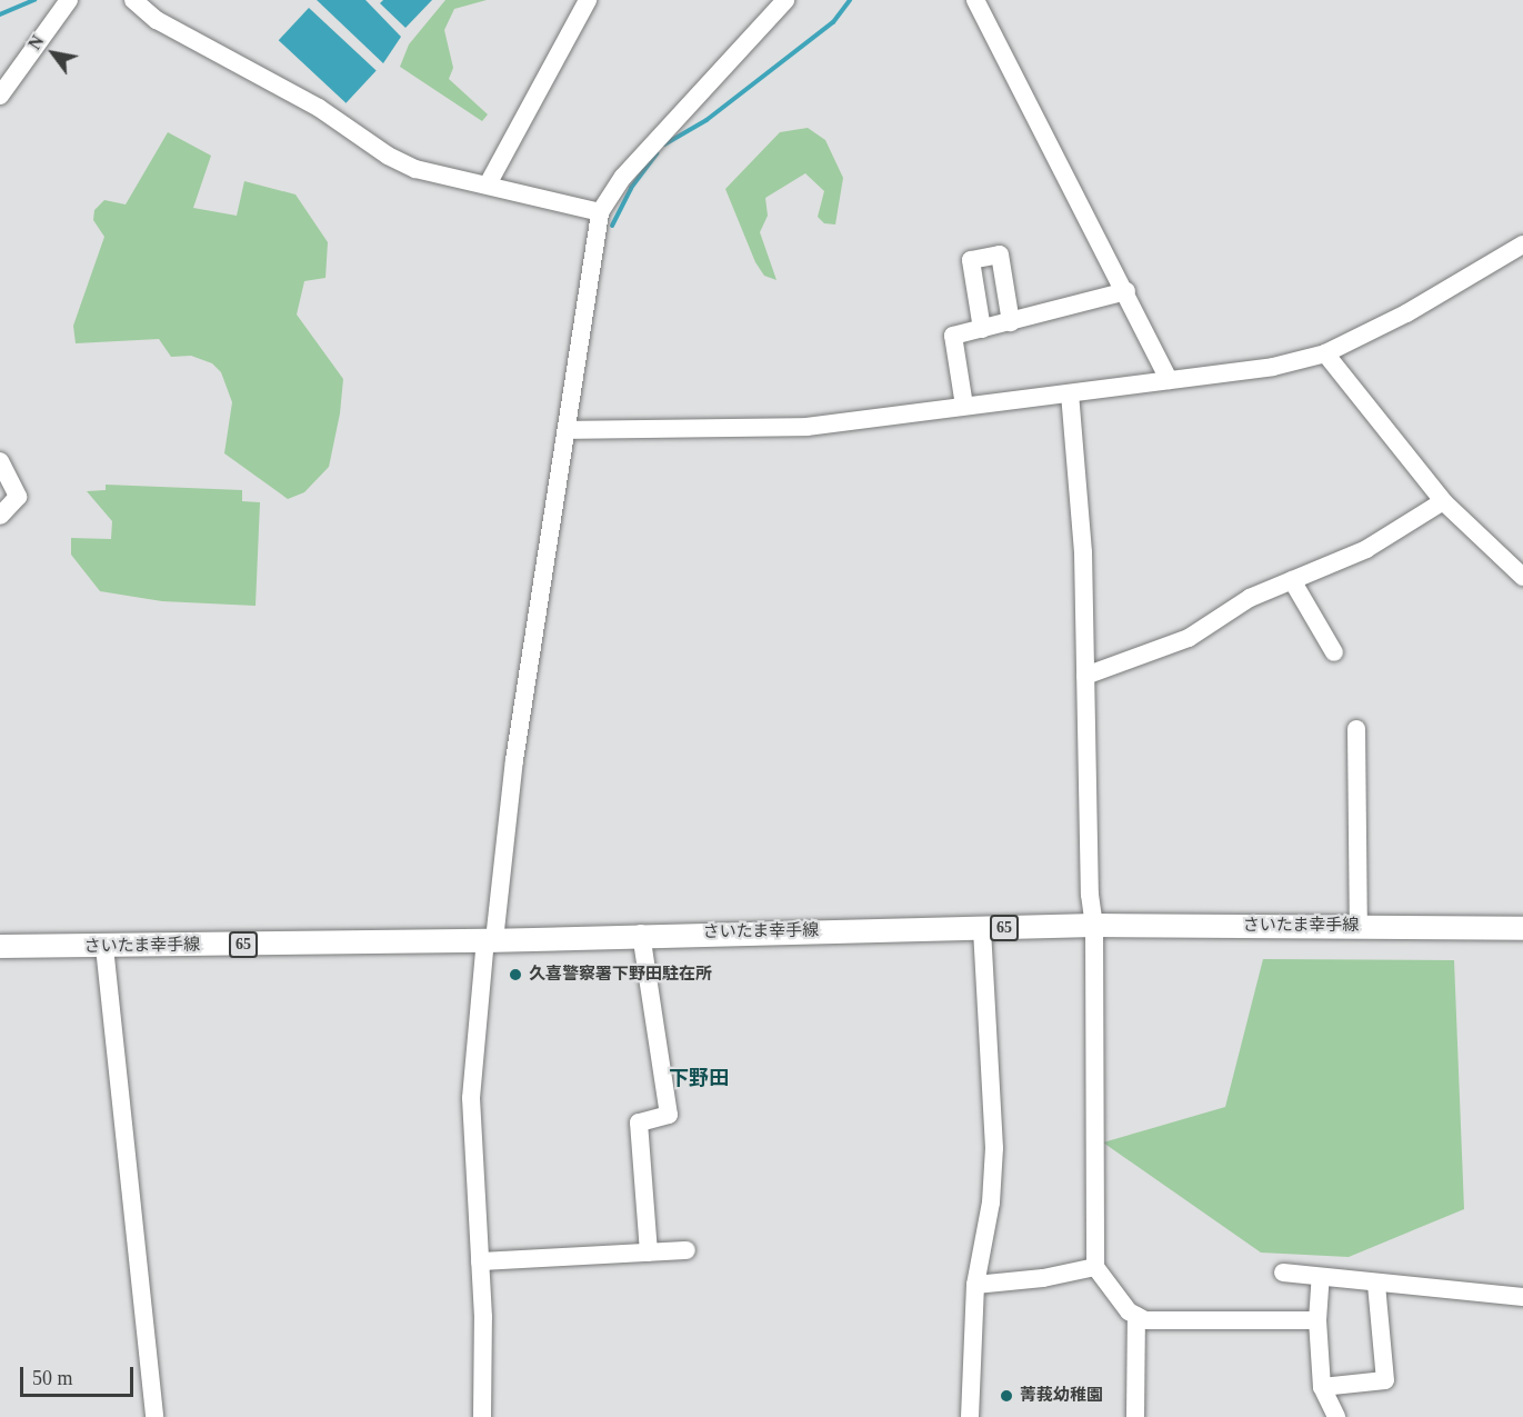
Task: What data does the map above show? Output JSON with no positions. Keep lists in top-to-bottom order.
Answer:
{
  "streets": {
    "main road": ["さいたま幸手線", "65"]
  },
  "districts": ["下野田"],
  "places": ["久喜警察署下野田駐在所", "菁莪幼稚園"],
  "scale_bar": "50 m",
  "north": "top left"
}
